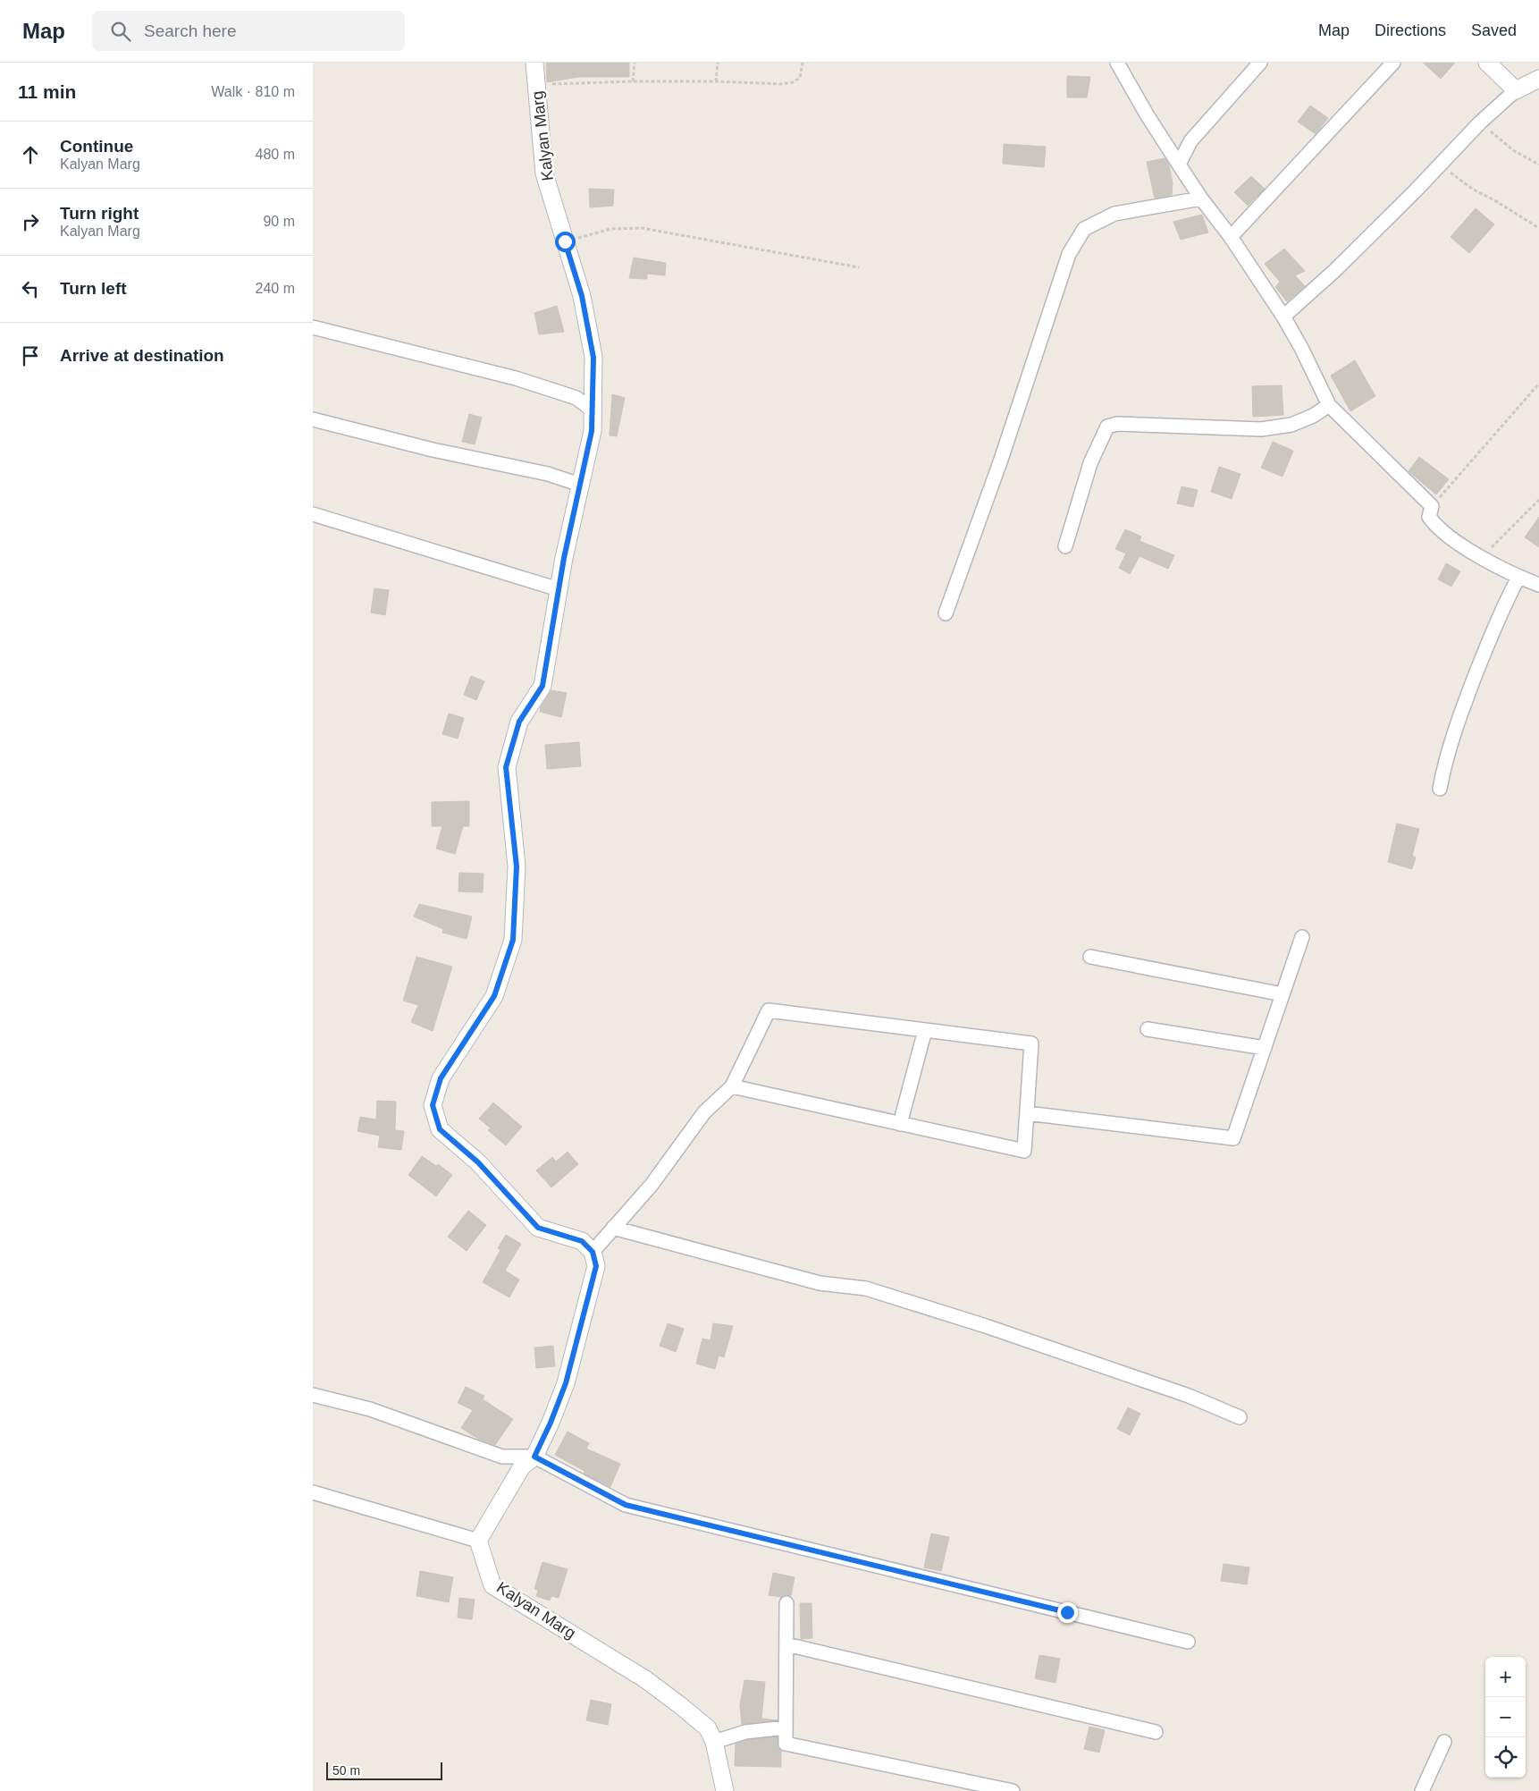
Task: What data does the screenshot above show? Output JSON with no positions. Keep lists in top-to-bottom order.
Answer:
{
  "streets": {
    "street": ["Kalyan Marg"]
  },
  "scale_bar": "50 m",
  "page": {
    "header": "Map",
    "search": "Search here",
    "nav": ["Map", "Directions", "Saved"],
    "heading": ["11 min", "Walk · 810 m"],
    "list": [
      ["Continue", "Kalyan Marg", "480 m"],
      ["Turn right", "Kalyan Marg", "90 m"],
      ["Turn left", "240 m"],
      "Arrive at destination"
    ],
    "map_buttons": ["+", "−"],
    "scale": "50 m"
  }
}
